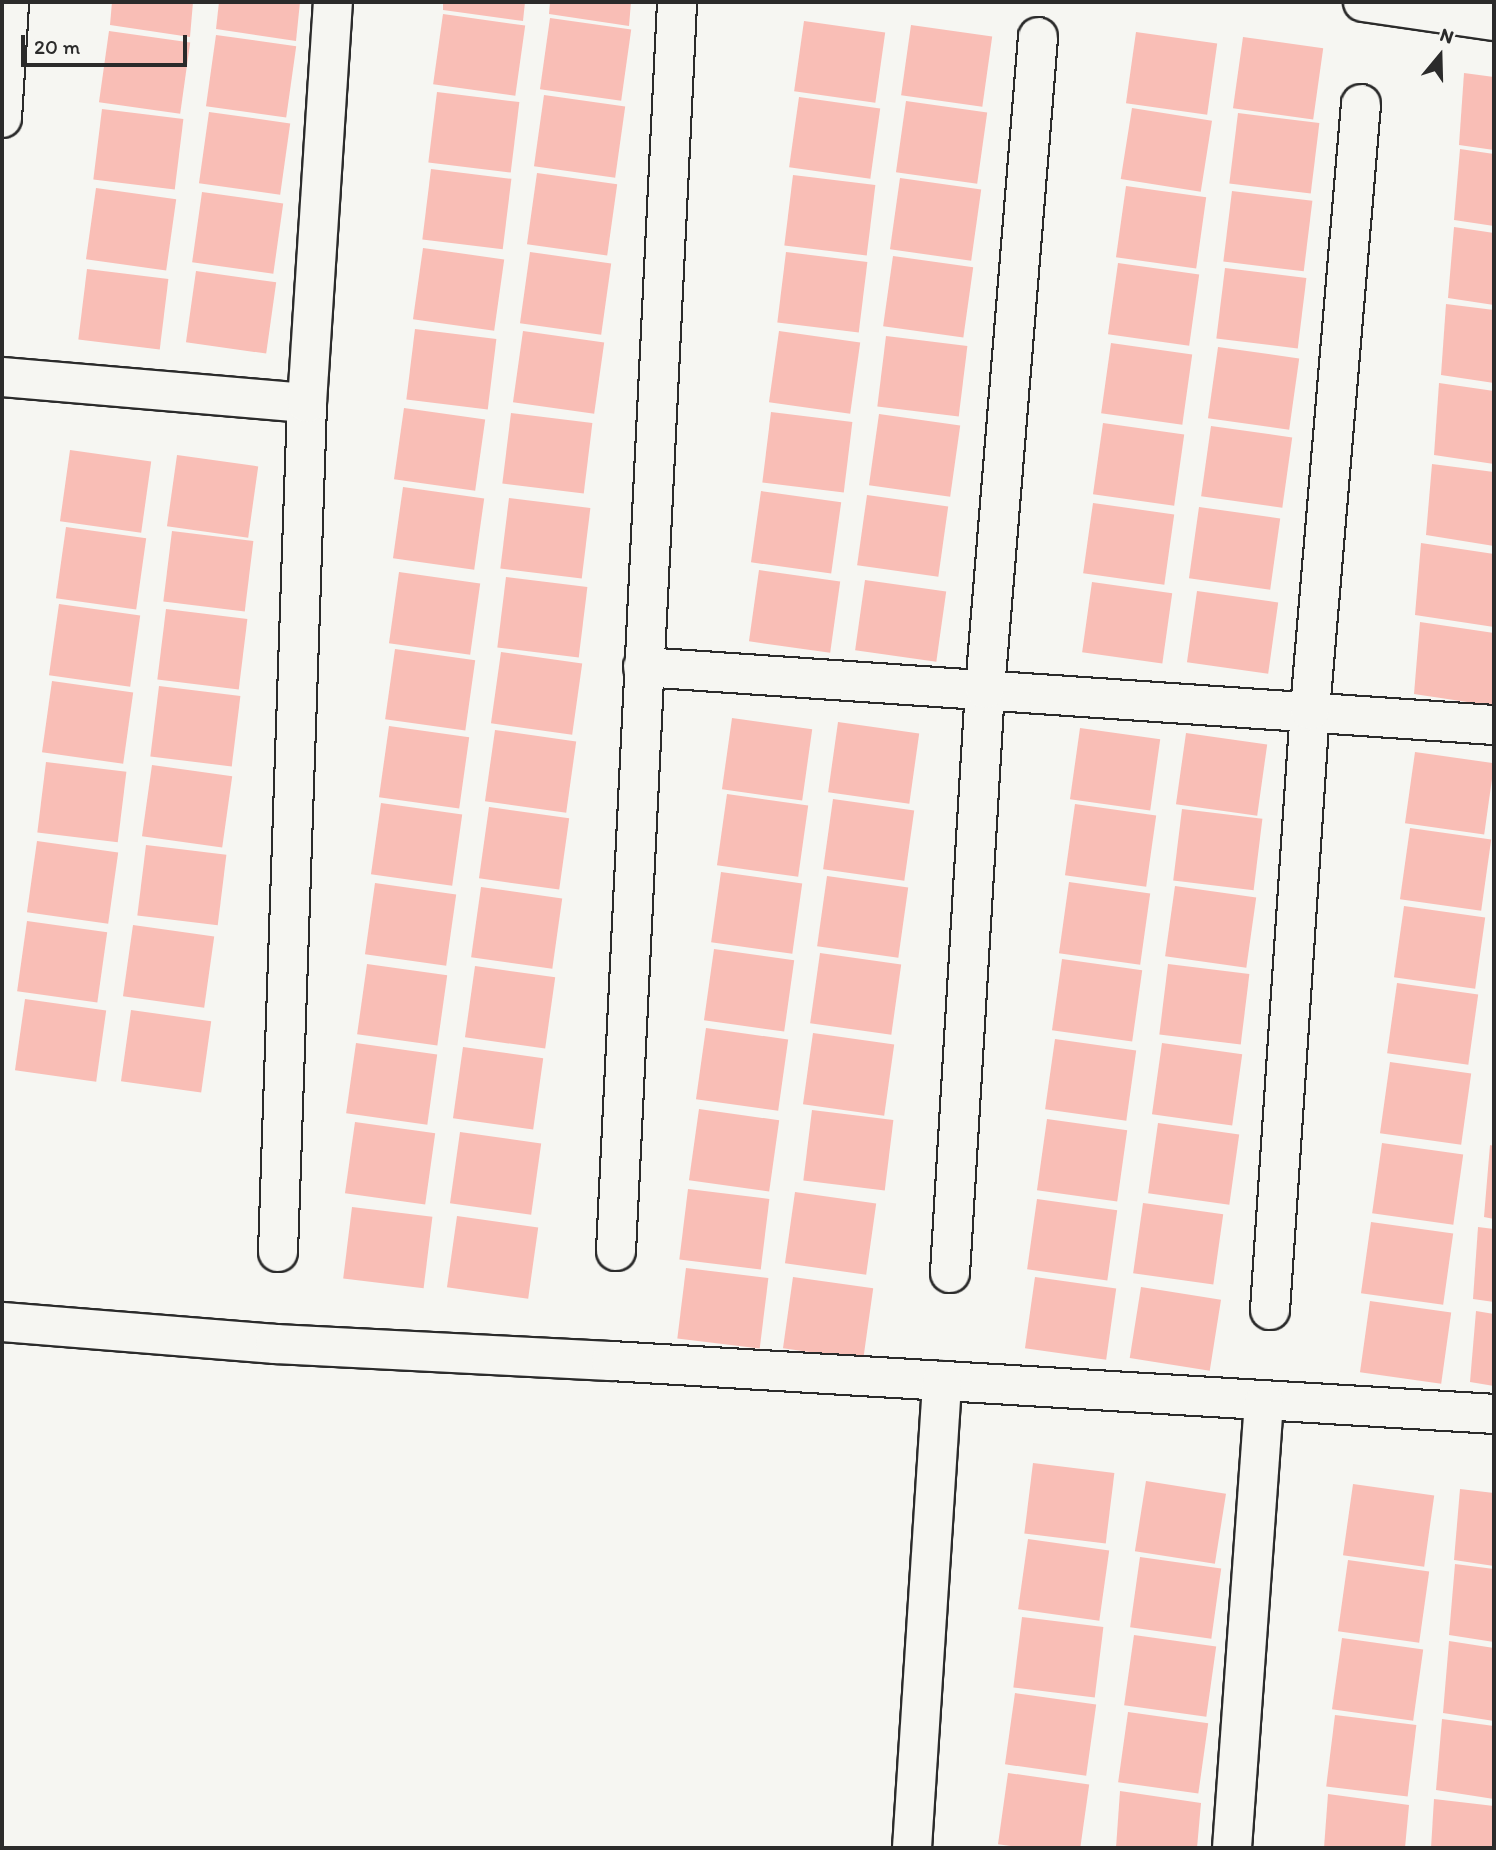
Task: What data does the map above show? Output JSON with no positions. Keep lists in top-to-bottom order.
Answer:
{
  "scale_bar": "20 m",
  "north": "top"
}
